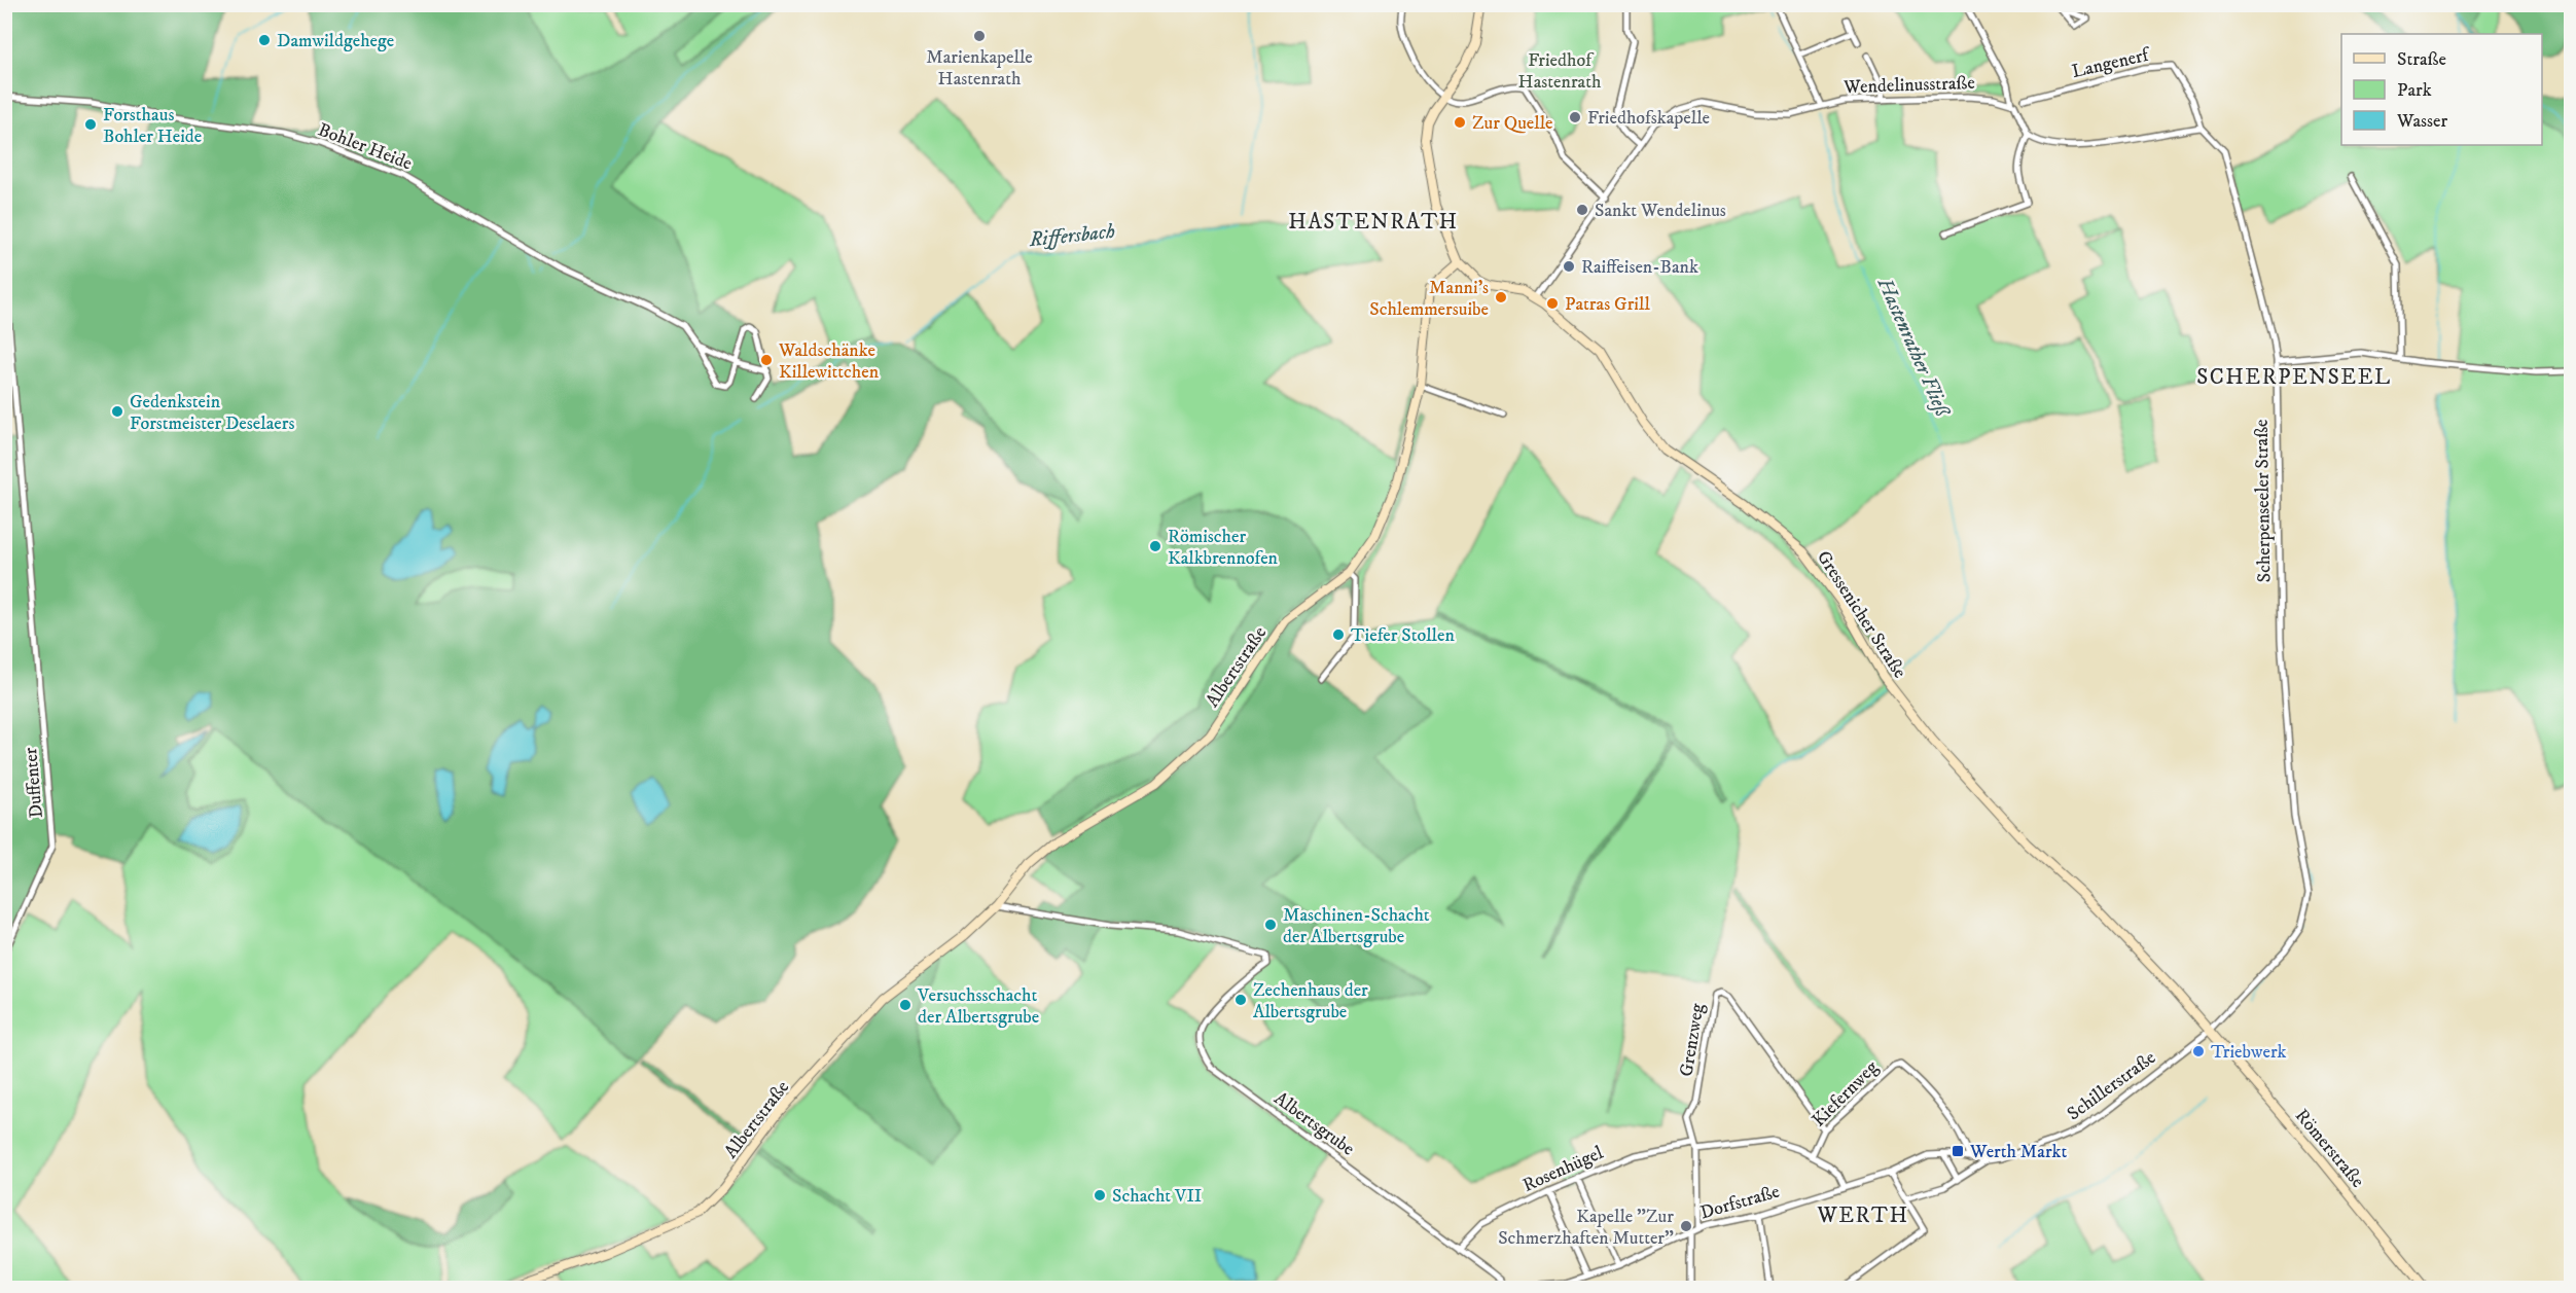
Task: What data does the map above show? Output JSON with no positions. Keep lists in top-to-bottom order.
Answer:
{
  "streets": {
    "main road": ["Gressenicher Straße", "Albertstraße", "Römerstraße"],
    "street": [
      "Langenerf",
      "Wendelinusstraße",
      "Bohler Heide",
      "Scherpenseeler Straße",
      "Duffenter",
      "Grenzweg",
      "Schillerstraße",
      "Kiefernweg",
      "Albertsgrube",
      "Rosenhügel",
      "Dorfstraße"
    ]
  },
  "crossings": [
    ["Langenerf", "Scherpenseeler Straße"],
    ["Wendelinusstraße", "Gressenicher Straße"],
    ["Scherpenseeler Straße", "Gressenicher Straße"],
    ["Scherpenseeler Straße", "Schillerstraße"],
    ["Scherpenseeler Straße", "Römerstraße"],
    ["Gressenicher Straße", "Albertstraße"],
    ["Gressenicher Straße", "Schillerstraße"],
    ["Gressenicher Straße", "Römerstraße"],
    ["Albertstraße", "Albertsgrube"],
    ["Grenzweg", "Kiefernweg"],
    ["Grenzweg", "Rosenhügel"],
    ["Grenzweg", "Dorfstraße"],
    ["Schillerstraße", "Kiefernweg"],
    ["Schillerstraße", "Römerstraße"],
    ["Schillerstraße", "Dorfstraße"],
    ["Kiefernweg", "Rosenhügel"],
    ["Albertsgrube", "Rosenhügel"],
    ["Rosenhügel", "Dorfstraße"]
  ],
  "districts": ["HASTENRATH", "SCHERPENSEEL", "WERTH"],
  "water": ["Riffersbach", "Hastenrather Fließ"],
  "parks": ["Friedhof Hastenrath"],
  "places": {
    "other": [
      "Marienkapelle Hastenrath",
      "Damwildgehege",
      "Friedhofskapelle",
      "Zur Quelle",
      "Forsthaus Bohler Heide",
      "Sankt Wendelinus",
      "Raiffeisen-Bank",
      "Manni's Schlemmersuibe",
      "Patras Grill",
      "Waldschänke Killewittchen",
      "Gedenkstein Forstmeister Deselaers",
      "Römischer Kalkbrennofen",
      "Tiefer Stollen",
      "Maschinen-Schacht der Albertsgrube",
      "Zechenhaus der Albertsgrube",
      "Versuchsschacht der Albertsgrube",
      "Triebwerk",
      "Schacht VII",
      "Kapelle \"Zur Schmerzhaften Mutter\""
    ],
    "transit": ["Werth Markt"]
  },
  "legend": ["Straße", "Park", "Wasser"]
}
